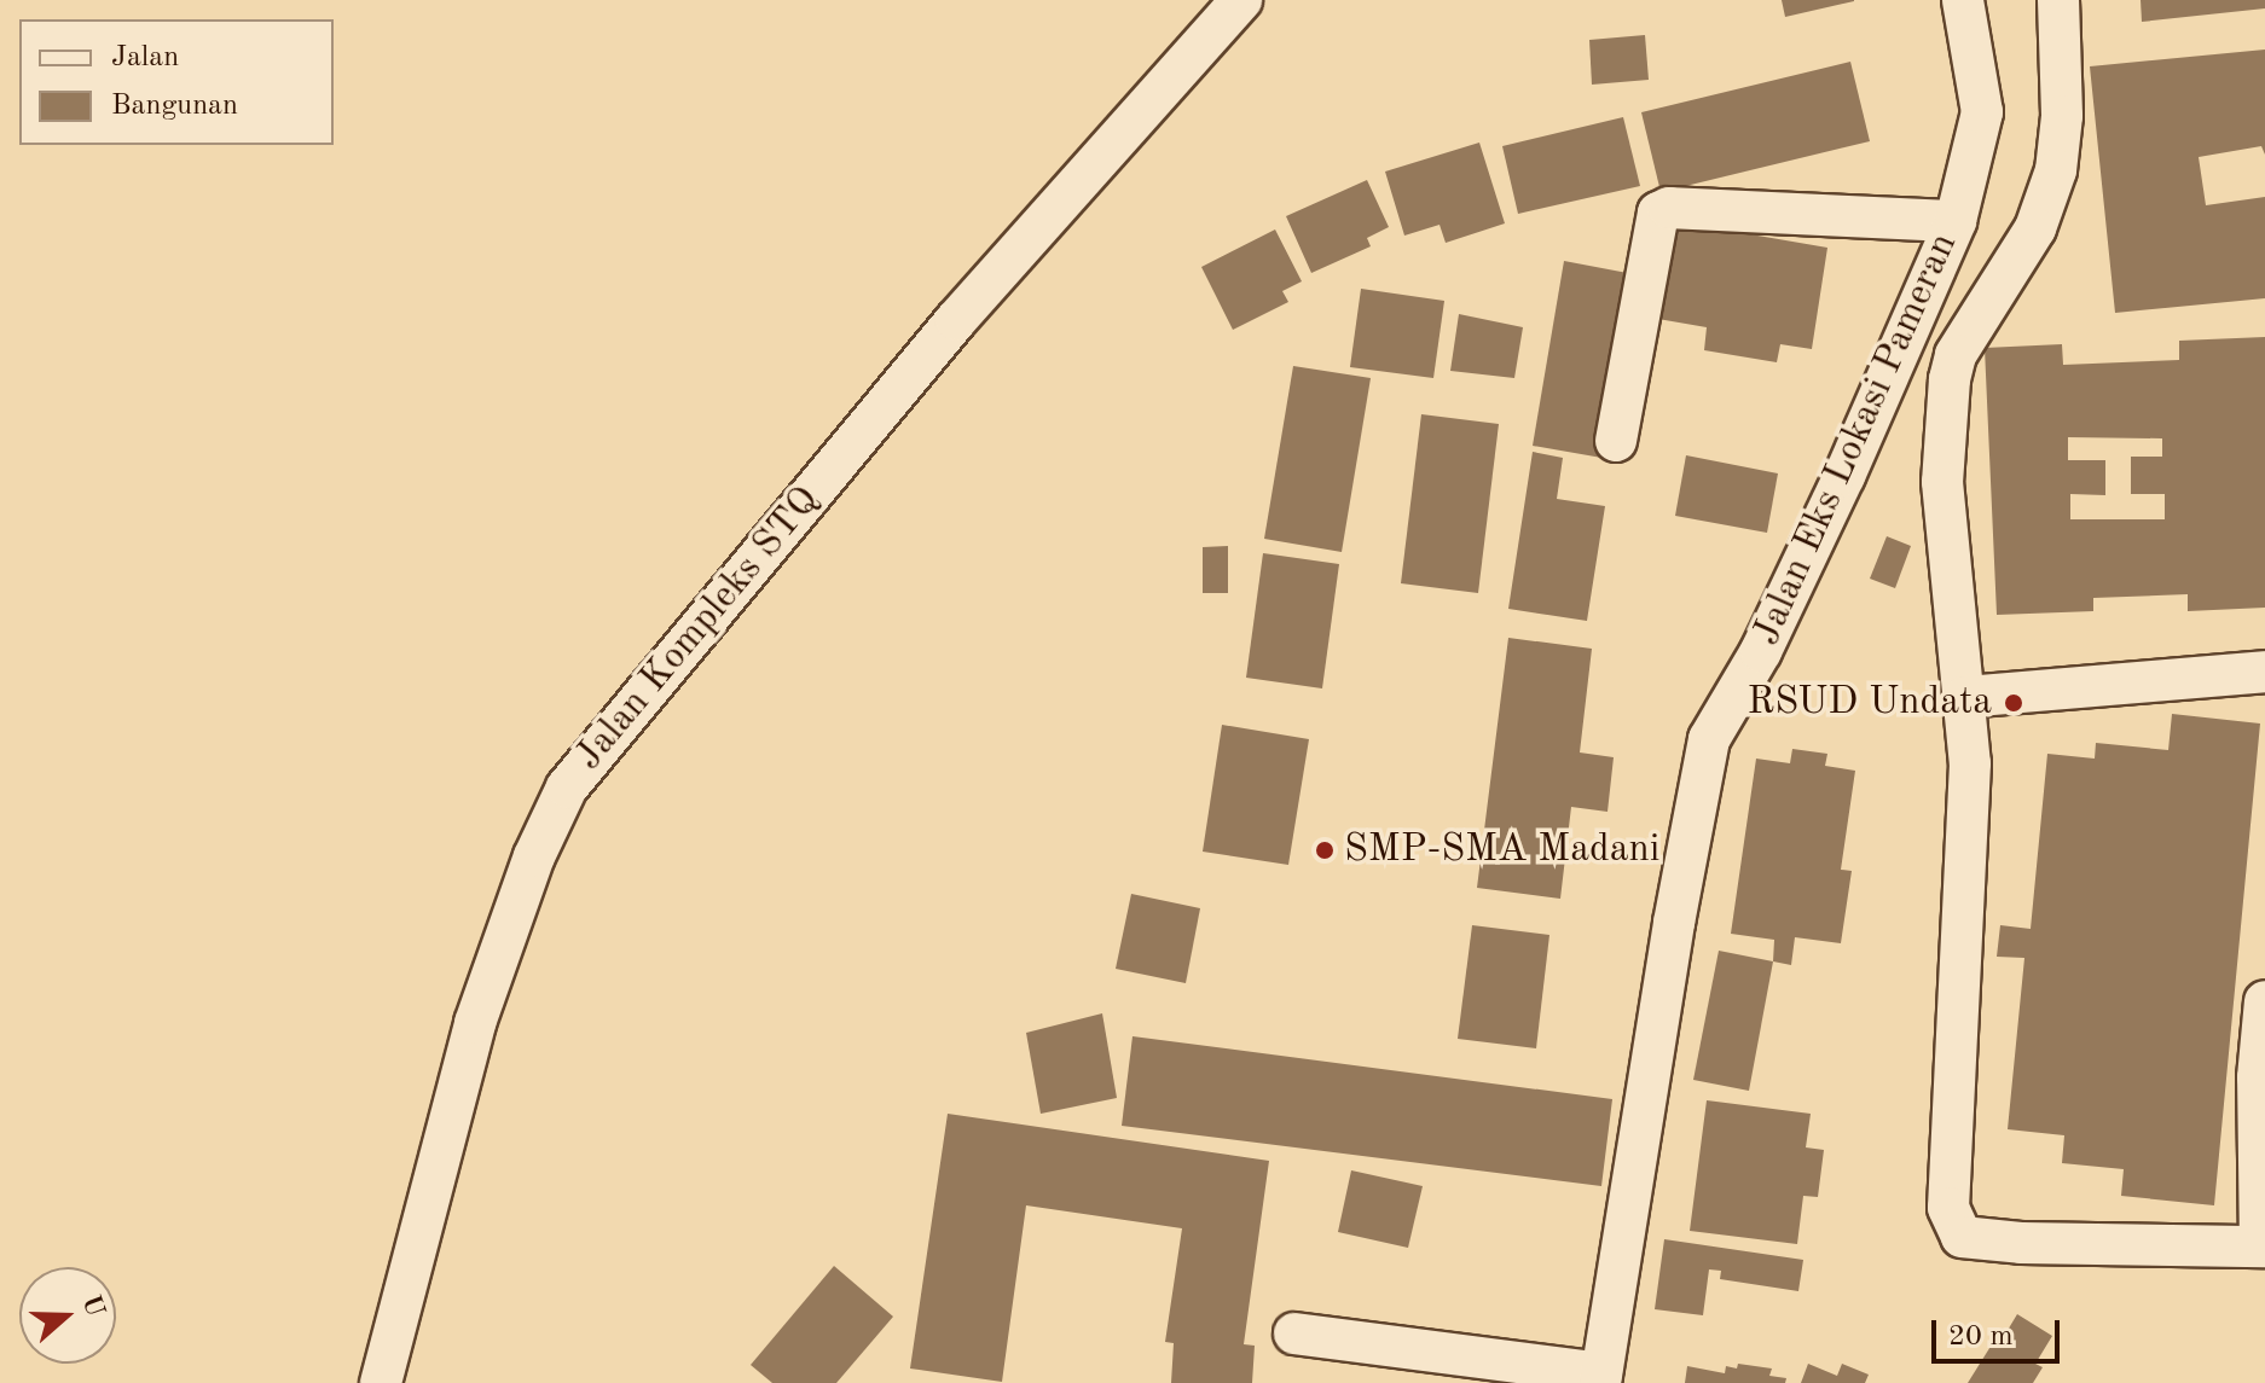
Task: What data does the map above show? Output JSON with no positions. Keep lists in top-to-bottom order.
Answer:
{
  "streets": {
    "street": ["Jalan Eks Lokasi Pameran", "Jalan Kompleks STQ"]
  },
  "places": ["RSUD Undata", "SMP-SMA Madani"],
  "legend": ["Jalan", "Bangunan"],
  "scale_bar": "20 m",
  "north": "right"
}
